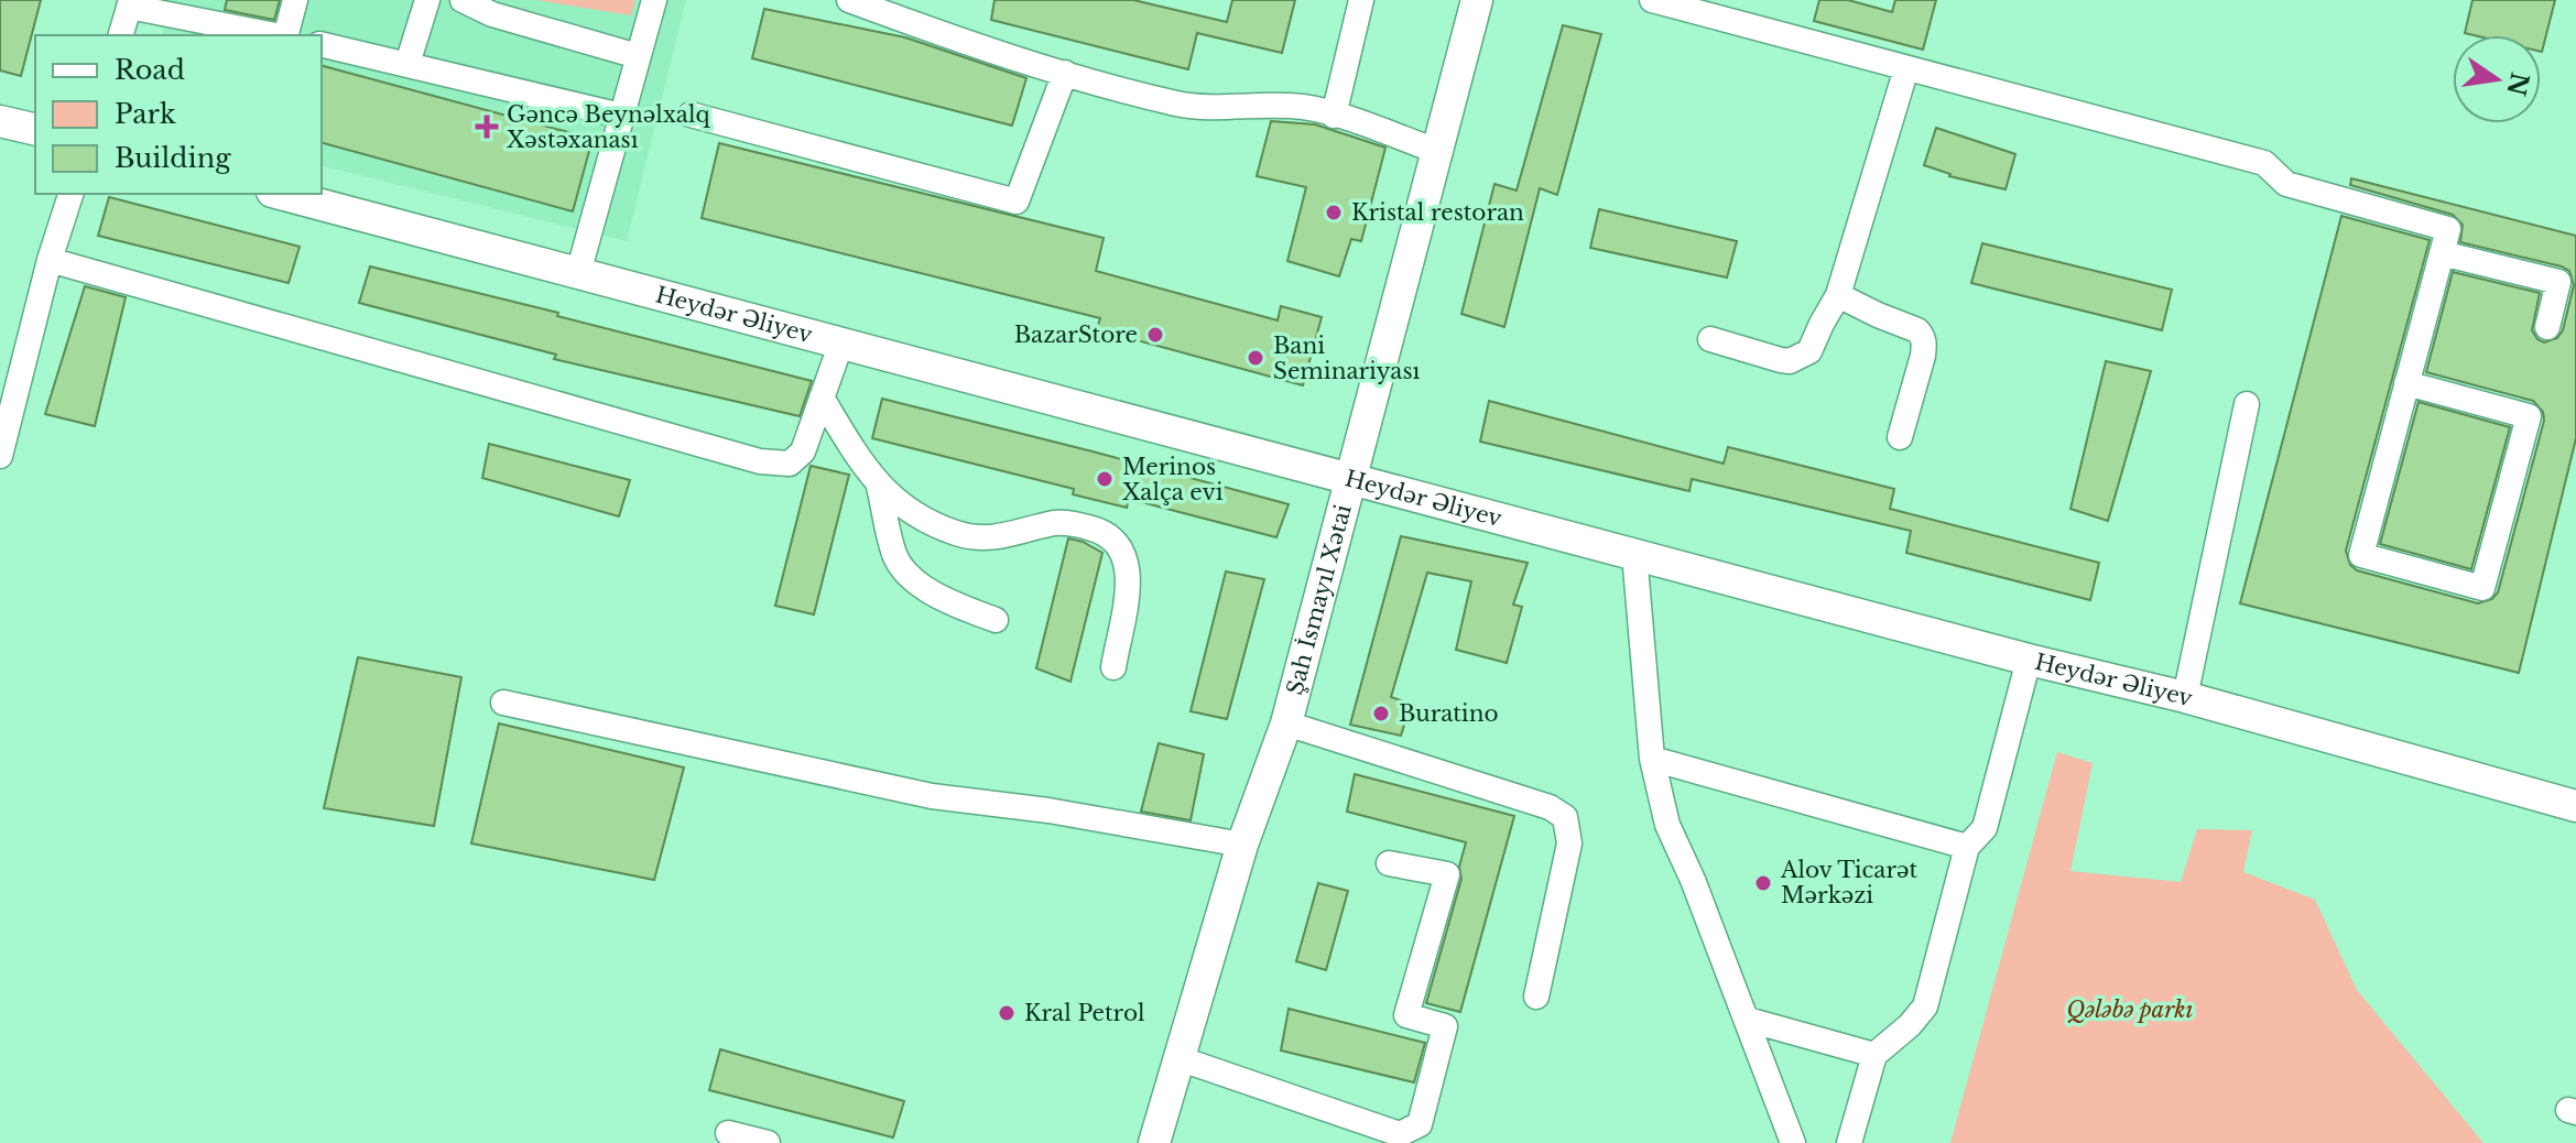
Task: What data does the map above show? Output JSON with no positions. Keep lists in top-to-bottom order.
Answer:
{
  "streets": {
    "main road": ["Heydər Əliyev", "Şah İsmayıl Xətai"]
  },
  "crossings": [
    ["Heydər Əliyev", "Şah İsmayıl Xətai"]
  ],
  "parks": ["Qələbə parkı"],
  "places": {
    "health": ["Gəncə Beynəlxalq Xəstəxanası"],
    "other": [
      "Kristal restoran",
      "BazarStore",
      "Bani Seminariyası",
      "Merinos Xalça evi",
      "Buratino",
      "Alov Ticarət Mərkəzi",
      "Kral Petrol"
    ]
  },
  "legend": ["Road", "Park", "Building"],
  "north": "right"
}
